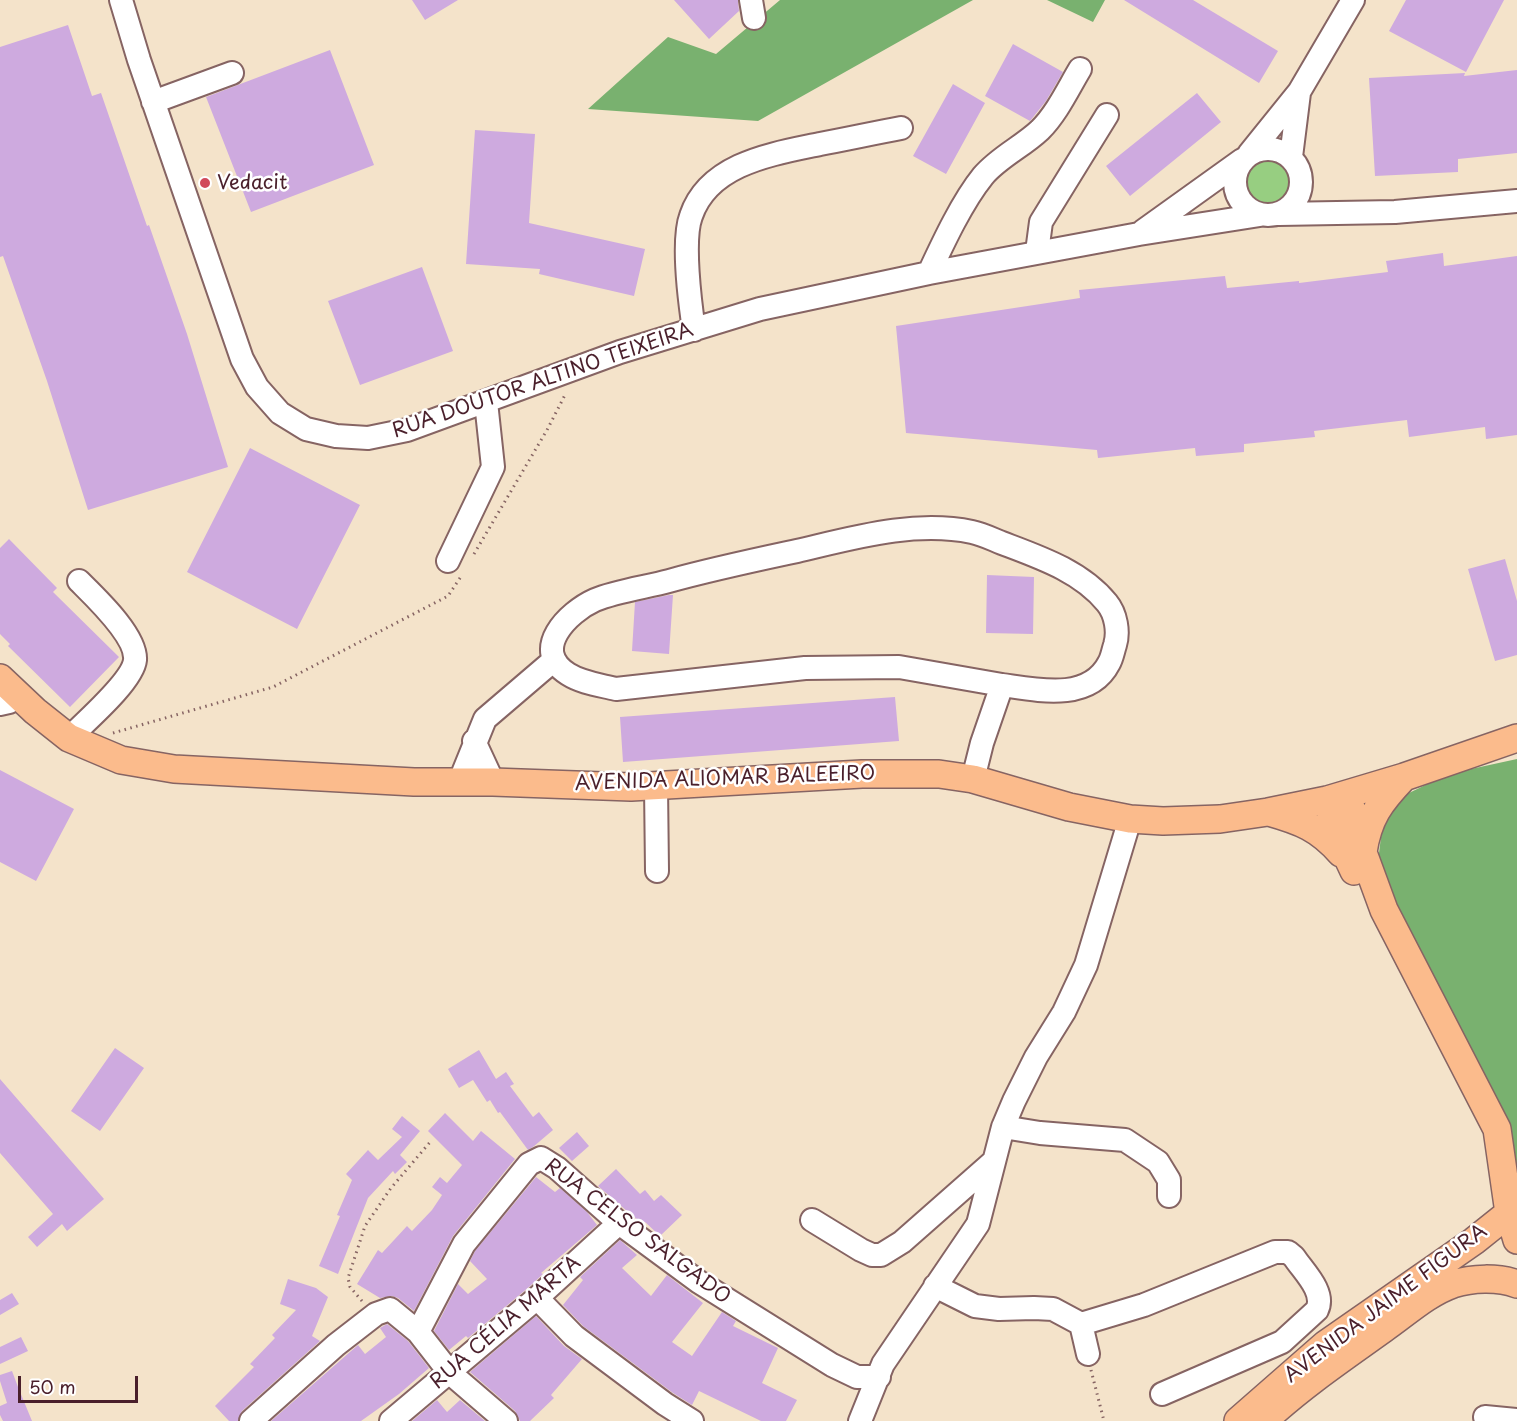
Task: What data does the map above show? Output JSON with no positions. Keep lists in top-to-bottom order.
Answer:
{
  "streets": {
    "main road": ["AVENIDA ALIOMAR BALEEIRO", "AVENIDA JAIME FIGURA"],
    "street": ["RUA DOUTOR ALTINO TEIXEIRA", "RUA CELSO SALGADO", "RUA CÉLIA MARTA"]
  },
  "crossings": [
    ["RUA CELSO SALGADO", "RUA CÉLIA MARTA"]
  ],
  "places": ["Vedacit"],
  "scale_bar": "50 m"
}
